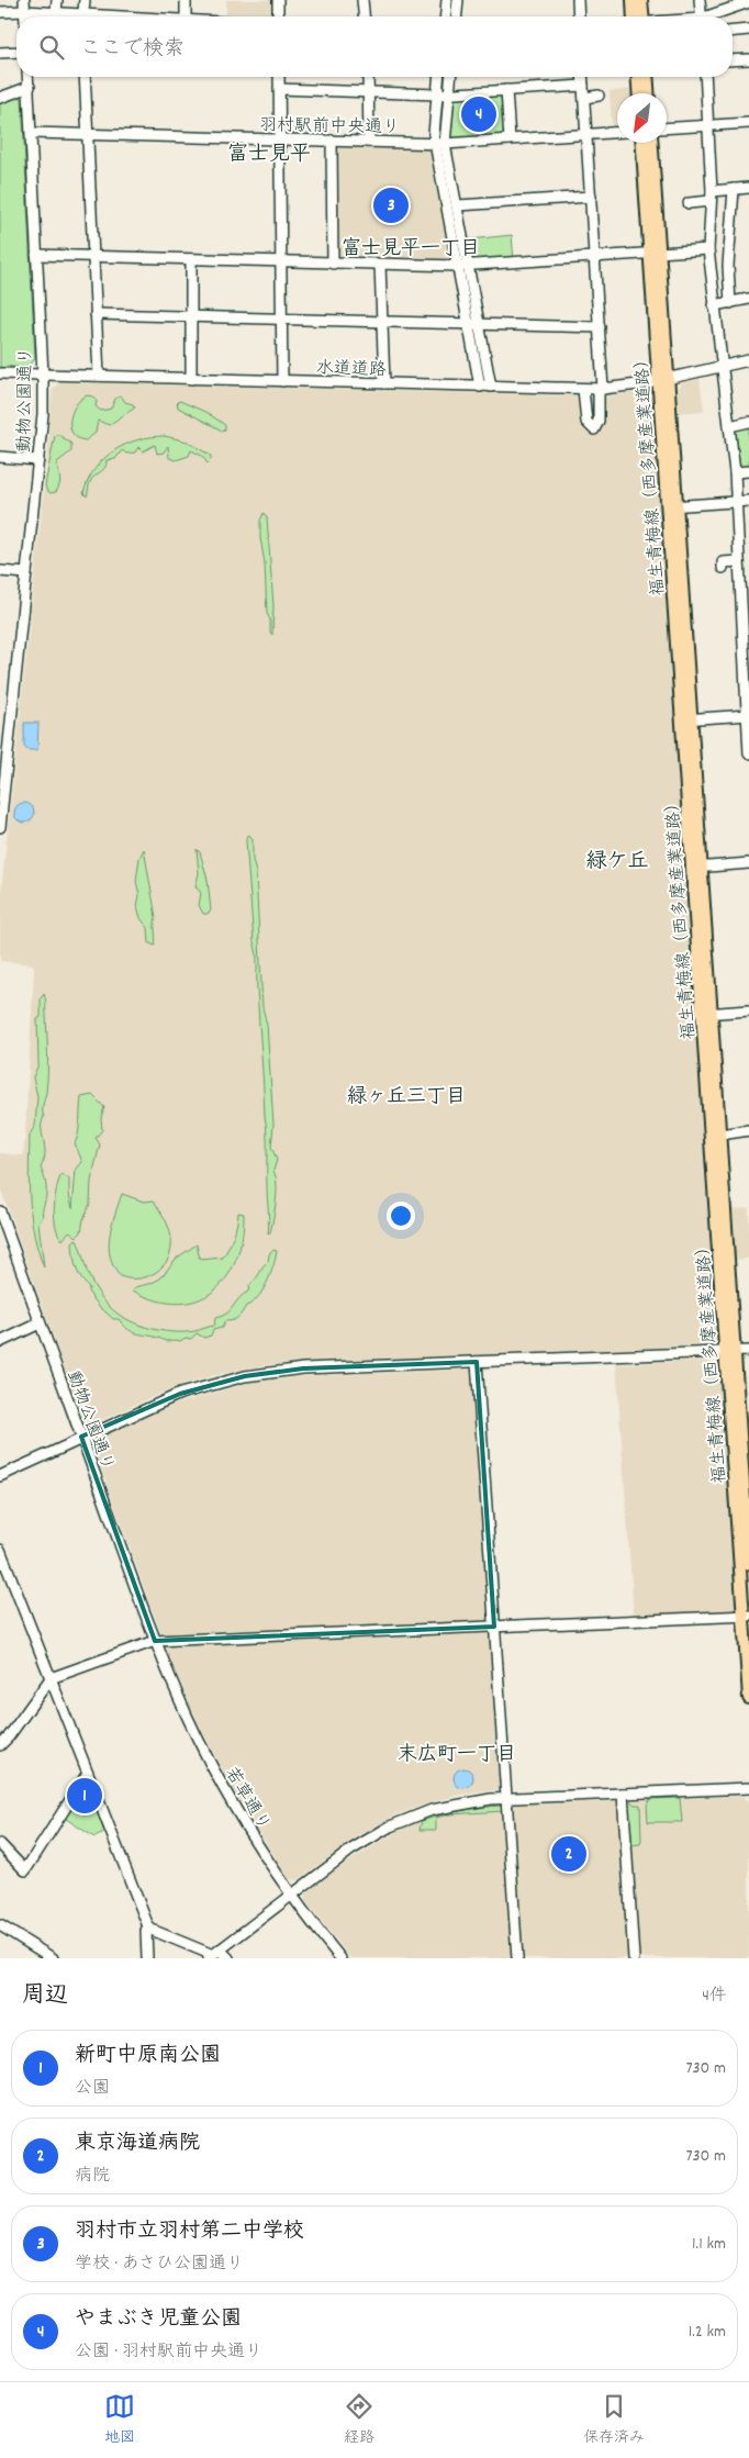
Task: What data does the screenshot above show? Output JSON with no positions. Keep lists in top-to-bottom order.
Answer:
{
  "streets": {
    "main road": ["福生青梅線（西多摩産業道路）"],
    "street": [
      "羽村駅前中央通り",
      "水道道路",
      "動物公園通り",
      "若草通り"
    ]
  },
  "crossings": [
    ["羽村駅前中央通り", "動物公園通り"],
    ["水道道路", "動物公園通り"],
    ["水道道路", "福生青梅線（西多摩産業道路）"],
    ["動物公園通り", "若草通り"]
  ],
  "districts": [
    "富士見平",
    "富士見平一丁目",
    "緑ケ丘",
    "緑ヶ丘三丁目",
    "末広町一丁目"
  ],
  "north": "bottom left",
  "page": {
    "search": "ここで検索",
    "pins": [
      "4",
      "3",
      "1",
      "2"
    ],
    "heading": ["周辺", "4件"],
    "list": [
      {
        "mark": "1",
        "name": "新町中原南公園",
        "note": "公園",
        "value": "730 m"
      },
      {
        "mark": "2",
        "name": "東京海道病院",
        "note": "病院",
        "value": "730 m"
      },
      {
        "mark": "3",
        "name": "羽村市立羽村第二中学校",
        "note": "学校 · あさひ公園通り",
        "value": "1.1 km"
      },
      {
        "mark": "4",
        "name": "やまぶき児童公園",
        "note": "公園 · 羽村駅前中央通り",
        "value": "1.2 km"
      }
    ],
    "nav": ["地図", "経路", "保存済み"]
  }
}
